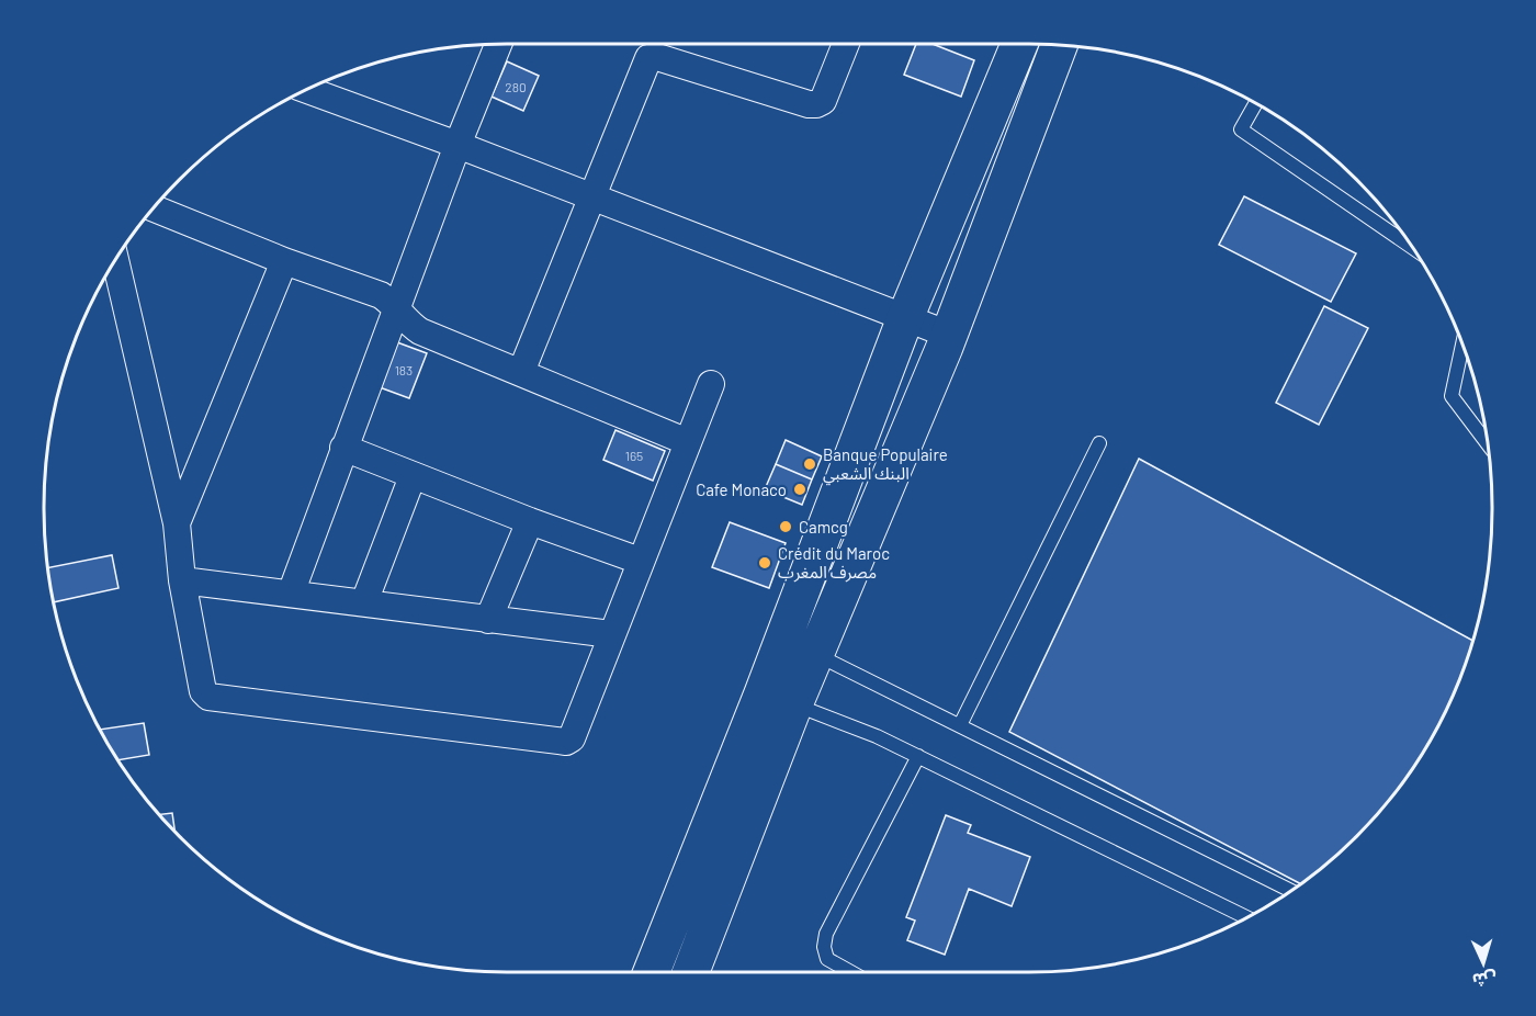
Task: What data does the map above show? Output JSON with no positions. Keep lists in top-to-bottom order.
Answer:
{
  "places": [
    "Banque Populaire البنك الشعبي",
    "Cafe Monaco",
    "Camcg",
    "Crédit du Maroc مصرف المغرب"
  ],
  "house_numbers": ["280", "183", "165"],
  "north": "bottom"
}
